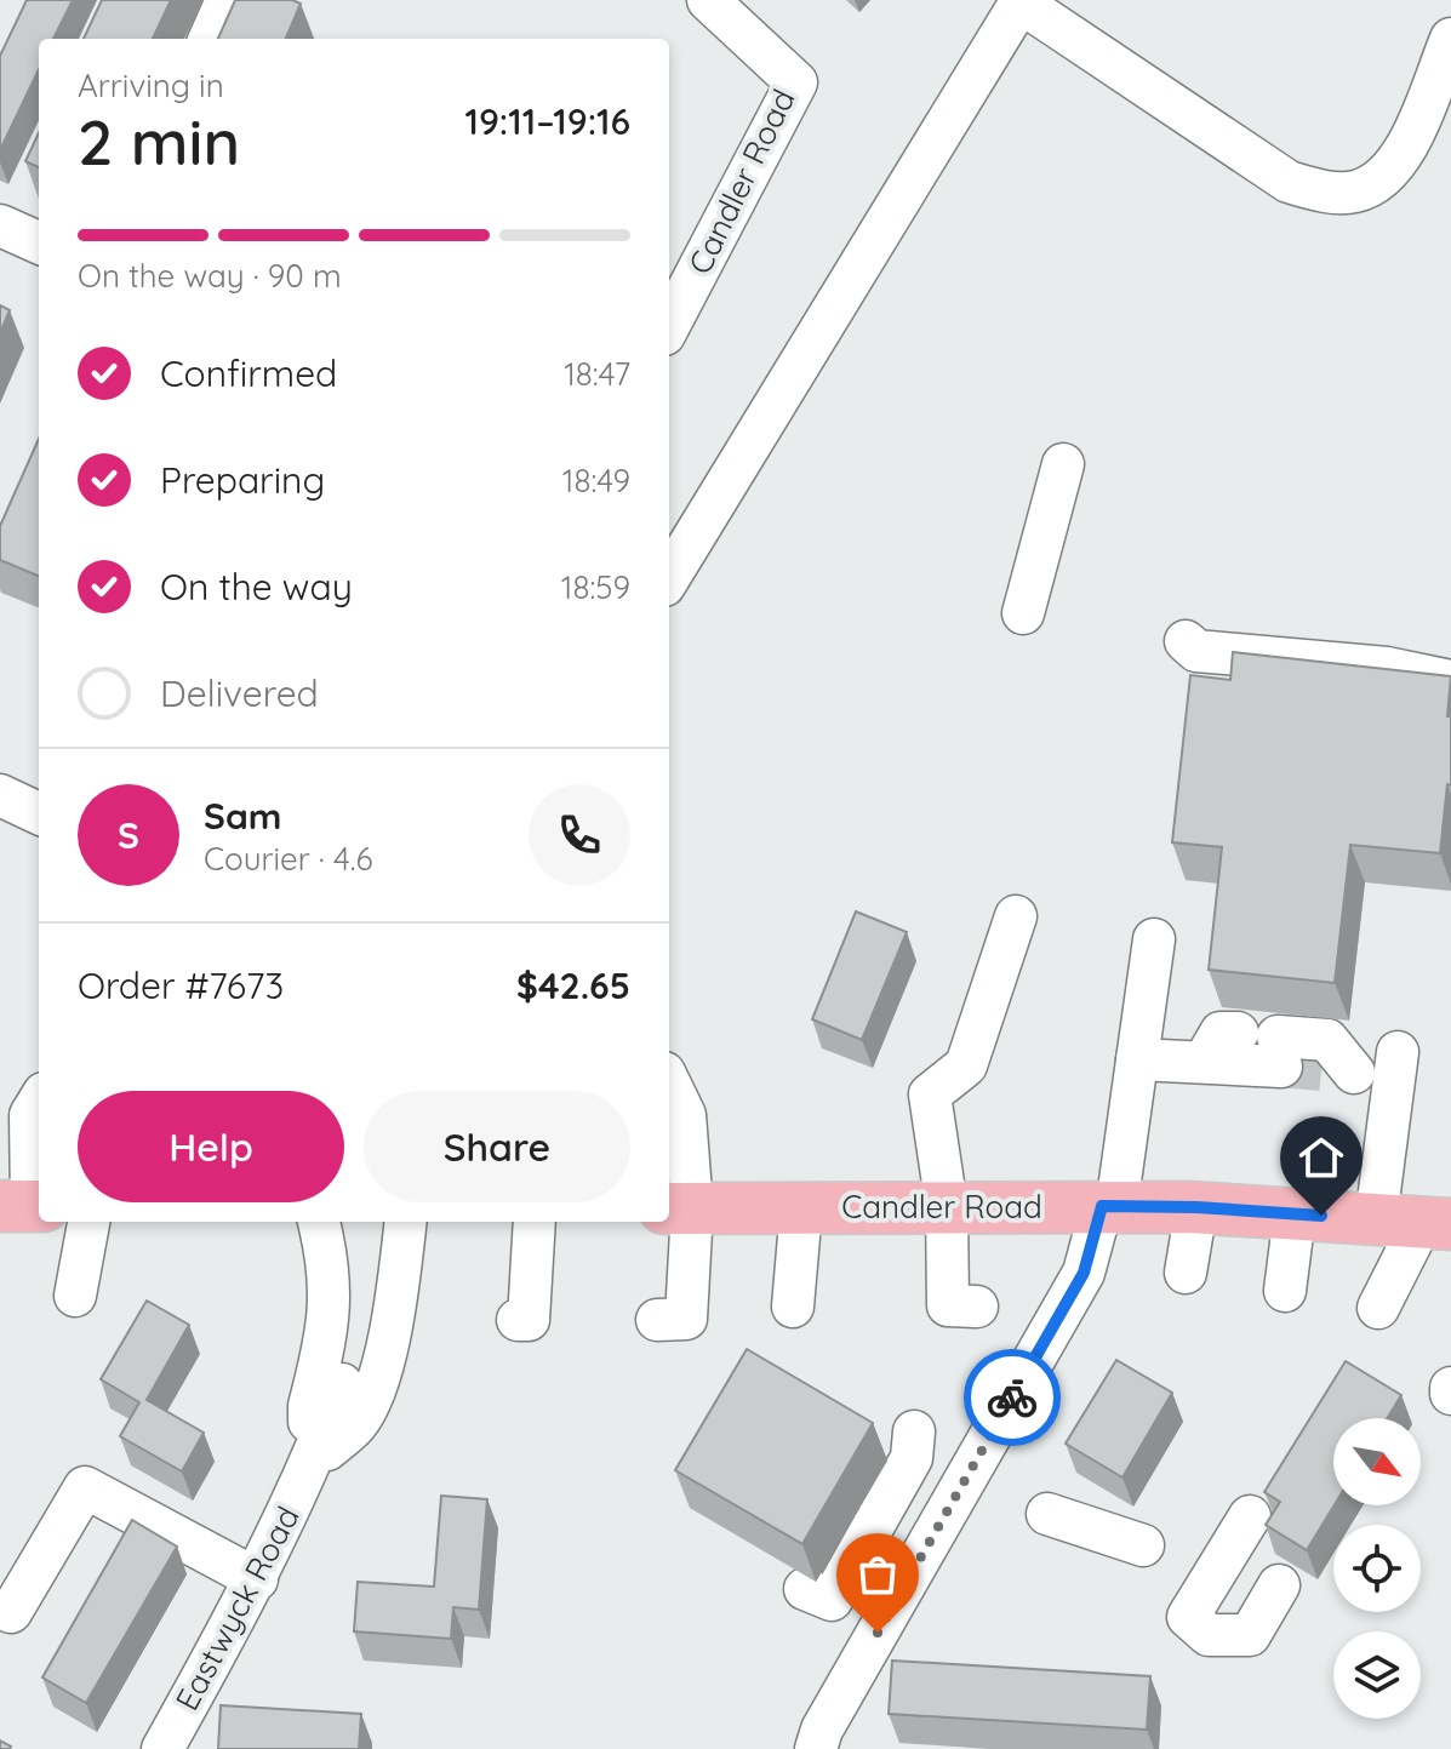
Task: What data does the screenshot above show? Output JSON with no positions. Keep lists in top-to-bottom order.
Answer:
{
  "streets": {
    "main road": ["Candler Road"],
    "street": ["Eastwyck Road"]
  },
  "north": "bottom right",
  "page": {
    "heading": ["2 min", "Arriving in", "19:11–19:16"],
    "panel": [
      "Sam",
      "Courier · 4.6",
      "Order #7673",
      "$42.65"
    ],
    "bar": "On the way · 90 m",
    "list": [
      ["Confirmed", "18:47"],
      ["Preparing", "18:49"],
      ["On the way", "18:59"],
      "Delivered"
    ],
    "round": "S",
    "buttons": ["Help", "Share"]
  }
}
